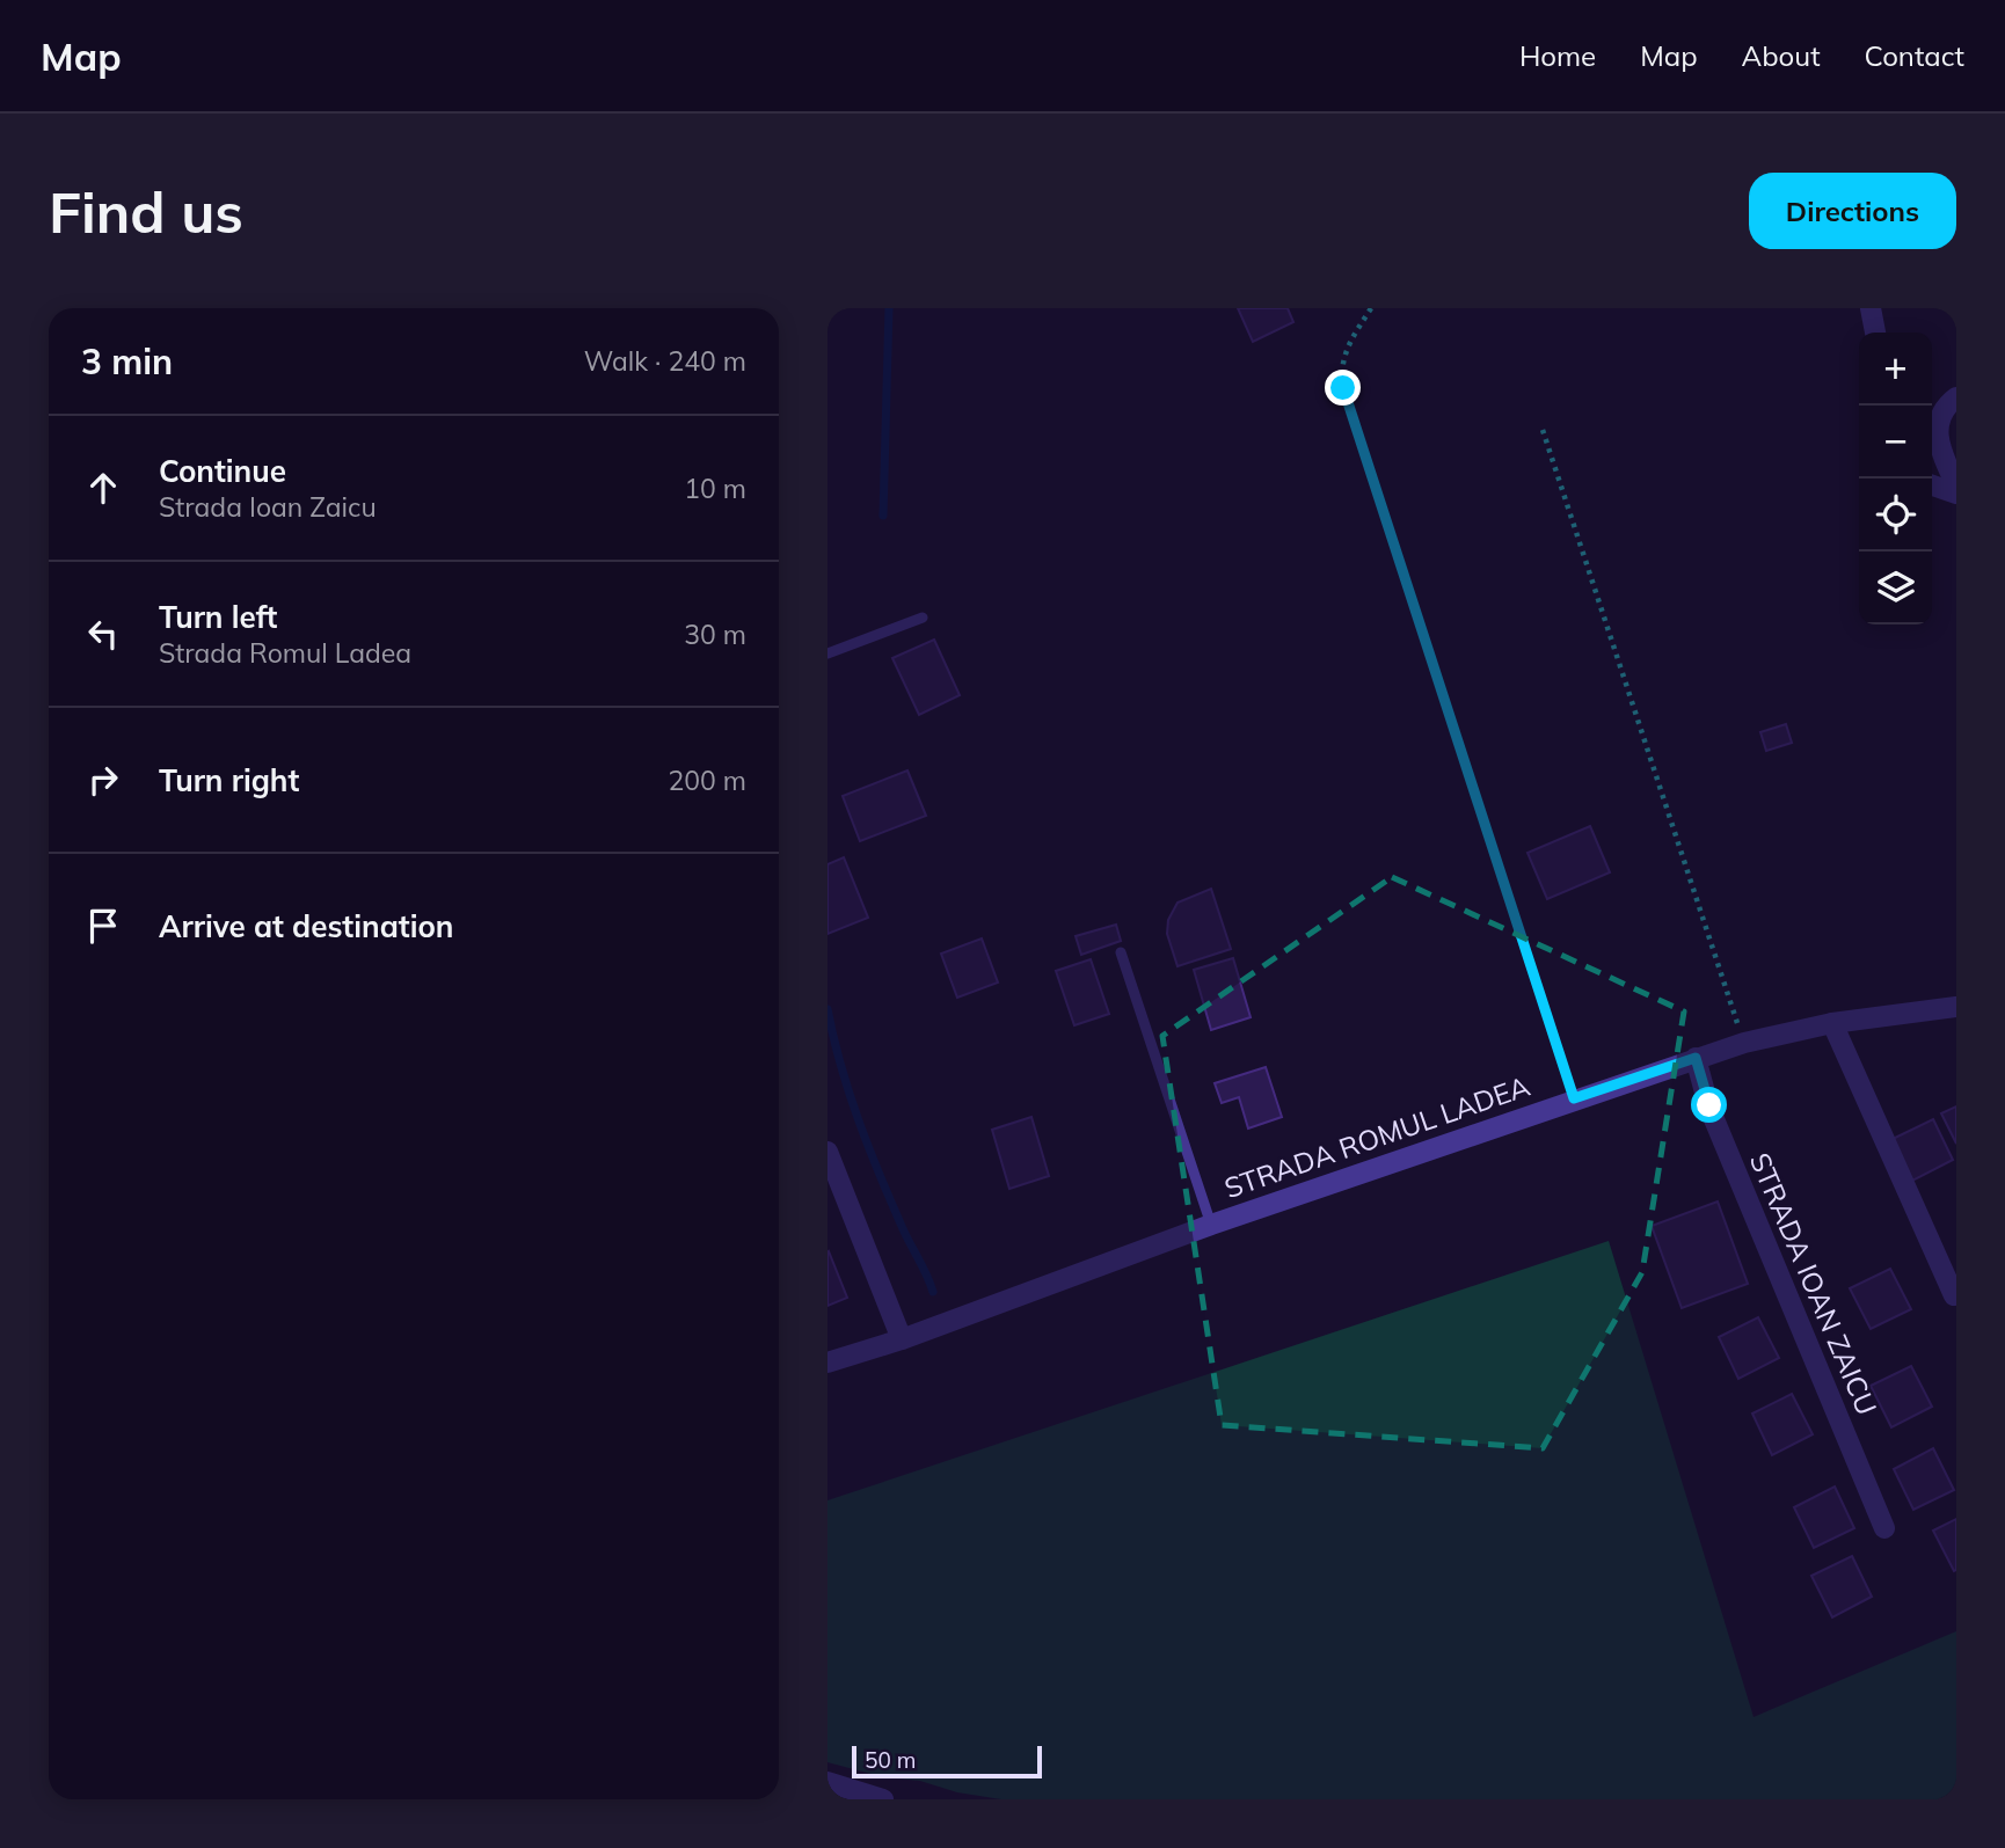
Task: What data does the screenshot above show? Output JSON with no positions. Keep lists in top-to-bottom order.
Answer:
{
  "streets": {
    "street": ["STRADA ROMUL LADEA", "STRADA IOAN ZAICU"]
  },
  "crossings": [
    ["STRADA ROMUL LADEA", "STRADA IOAN ZAICU"]
  ],
  "scale_bar": "50 m",
  "page": {
    "header": "Map",
    "nav": [
      "Home",
      "Map",
      "About",
      "Contact"
    ],
    "buttons": "Directions",
    "title": "Find us",
    "heading": ["3 min", "Walk · 240 m"],
    "map_buttons": ["+", "−"],
    "list": [
      ["Continue", "Strada Ioan Zaicu", "10 m"],
      ["Turn left", "Strada Romul Ladea", "30 m"],
      ["Turn right", "200 m"],
      "Arrive at destination"
    ],
    "scale": "50 m"
  }
}
